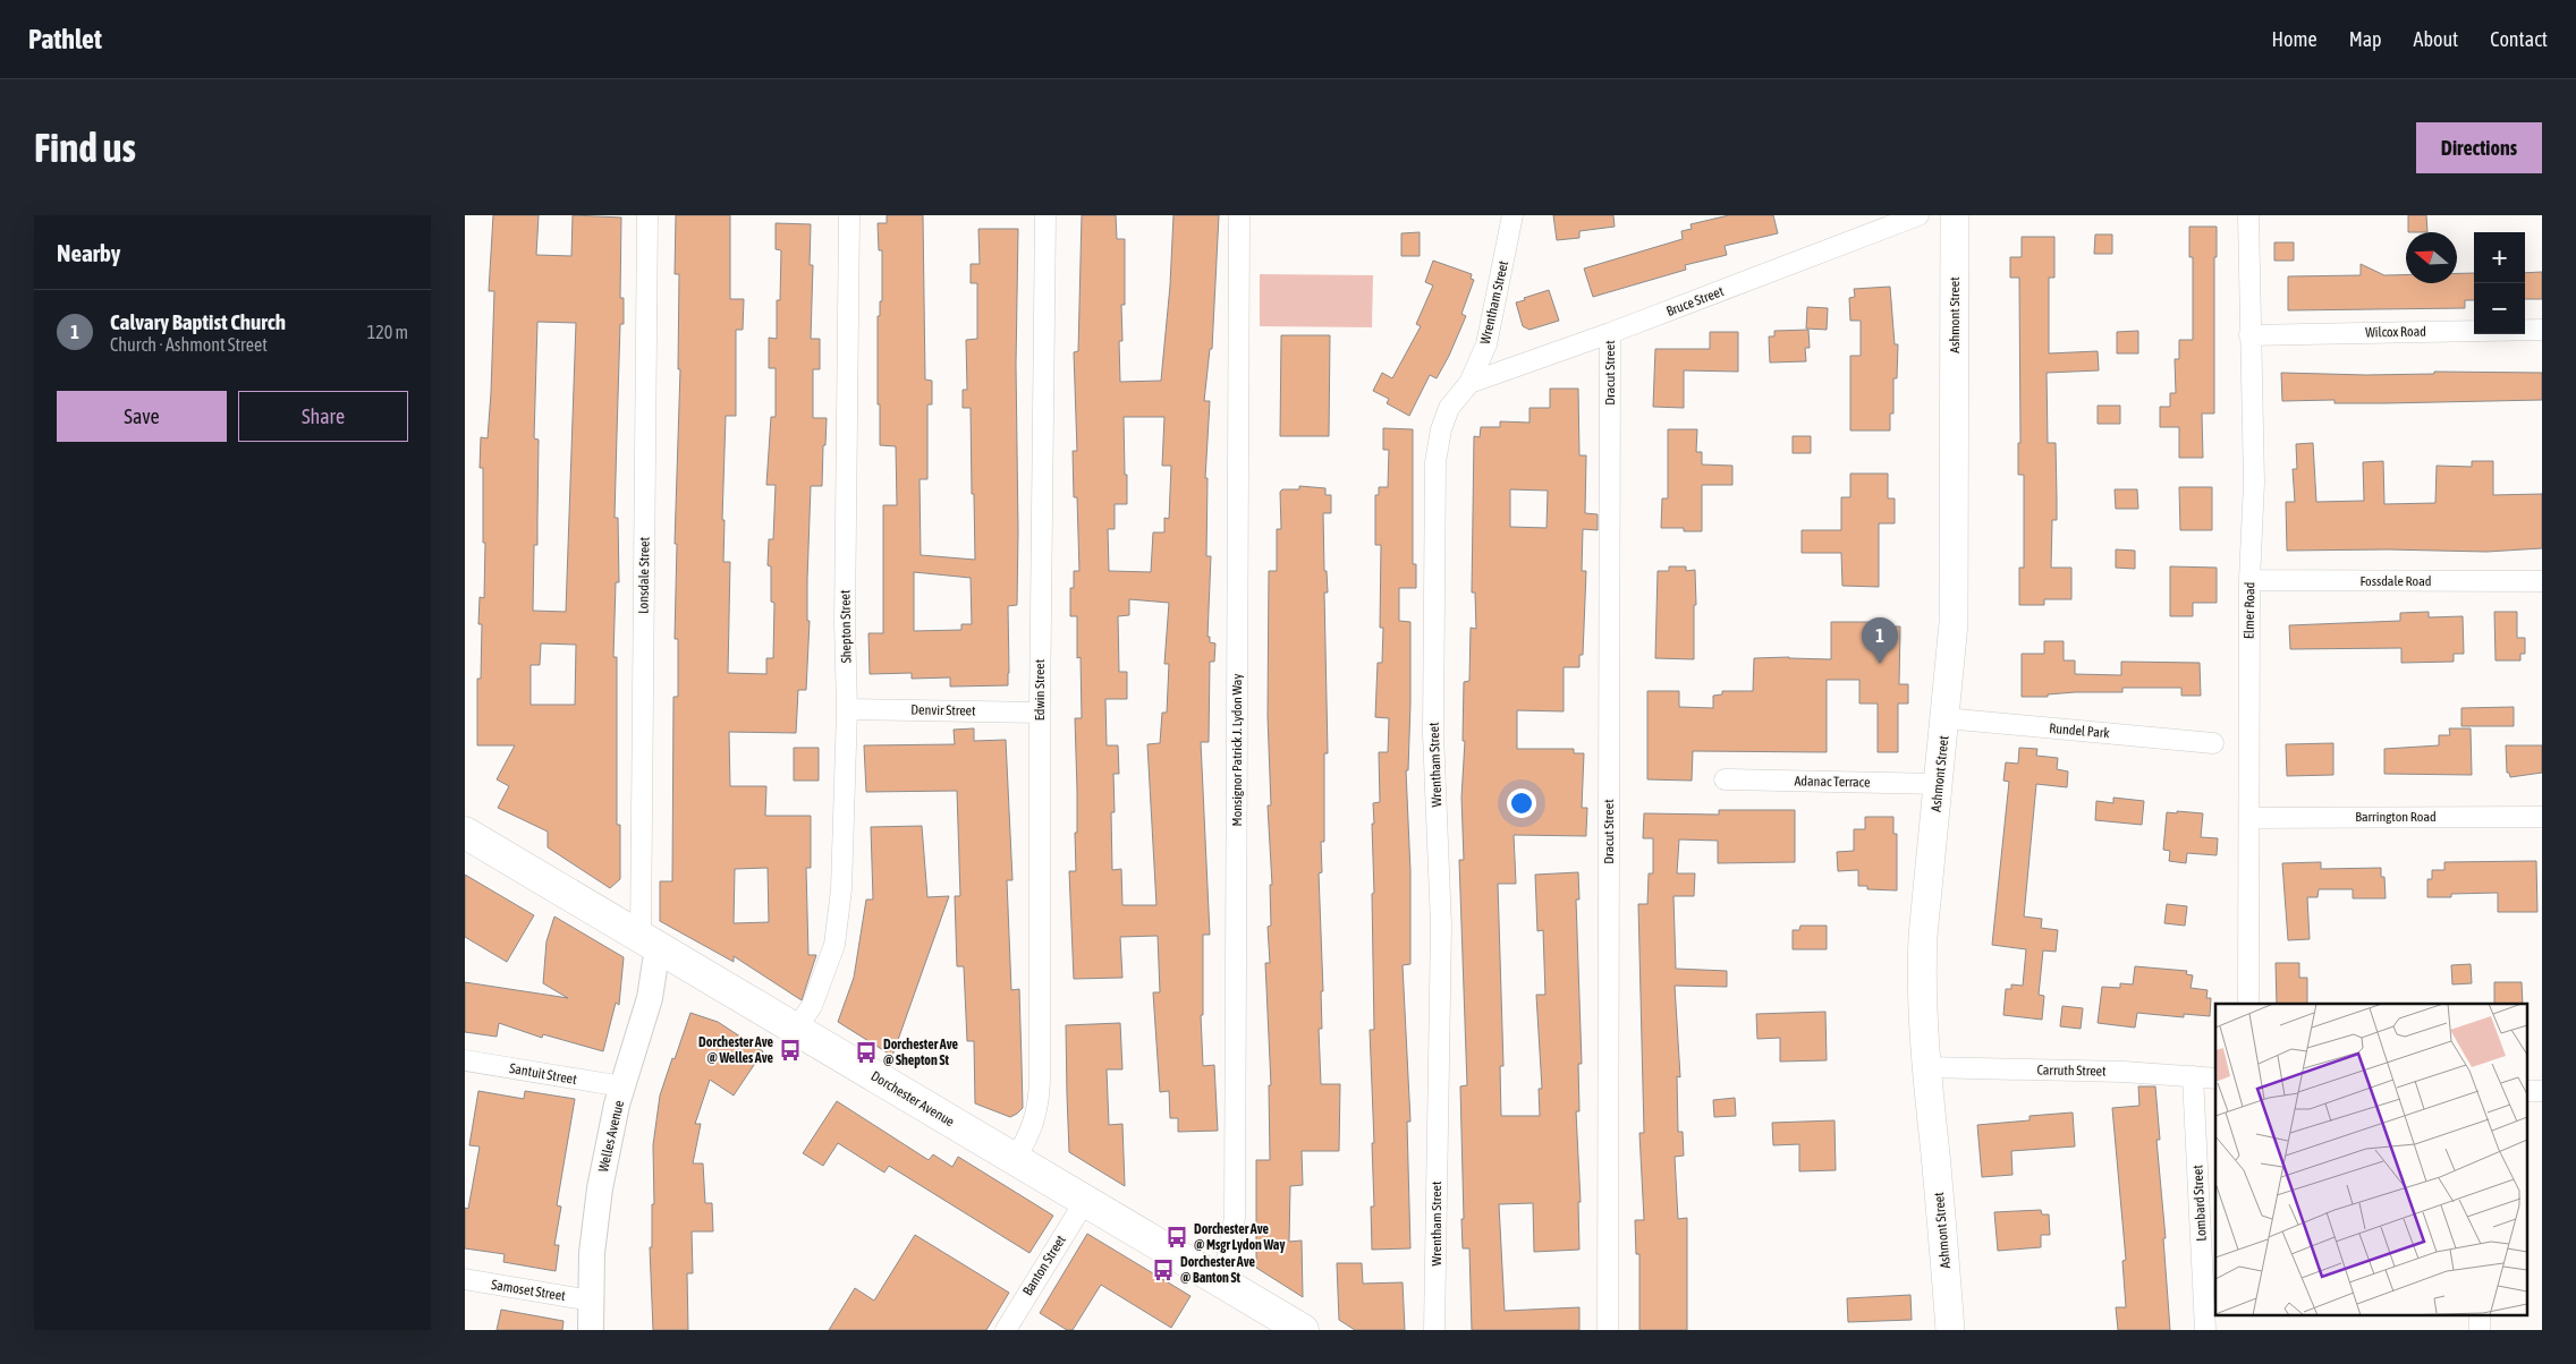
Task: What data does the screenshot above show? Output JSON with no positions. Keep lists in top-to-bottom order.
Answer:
{
  "streets": {
    "main road": ["Ashmont Street", "Dorchester Avenue"],
    "street": [
      "Bruce Street",
      "Wrentham Street",
      "Wilcox Road",
      "Dracut Street",
      "Lonsdale Street",
      "Fossdale Road",
      "Elmer Road",
      "Shepton Street",
      "Edwin Street",
      "Denvir Street",
      "Rundel Park",
      "Monsignor Patrick J. Lydon Way",
      "Adanac Terrace",
      "Barrington Road",
      "Carruth Street",
      "Santuit Street",
      "Welles Avenue",
      "Lombard Street",
      "Banton Street",
      "Samoset Street"
    ]
  },
  "crossings": [
    ["Bruce Street", "Wrentham Street"],
    ["Bruce Street", "Dracut Street"],
    ["Ashmont Street", "Rundel Park"],
    ["Ashmont Street", "Adanac Terrace"],
    ["Ashmont Street", "Carruth Street"],
    ["Wilcox Road", "Elmer Road"],
    ["Lonsdale Street", "Dorchester Avenue"],
    ["Lonsdale Street", "Welles Avenue"],
    ["Fossdale Road", "Elmer Road"],
    ["Elmer Road", "Barrington Road"],
    ["Shepton Street", "Denvir Street"],
    ["Shepton Street", "Dorchester Avenue"],
    ["Edwin Street", "Denvir Street"],
    ["Edwin Street", "Dorchester Avenue"],
    ["Monsignor Patrick J. Lydon Way", "Dorchester Avenue"],
    ["Carruth Street", "Lombard Street"],
    ["Santuit Street", "Welles Avenue"],
    ["Dorchester Avenue", "Welles Avenue"],
    ["Dorchester Avenue", "Banton Street"],
    ["Welles Avenue", "Samoset Street"]
  ],
  "places": {
    "bus stop": [
      "Dorchester Ave @ Welles Ave",
      "Dorchester Ave @ Shepton St",
      "Dorchester Ave @ Msgr Lydon Way",
      "Dorchester Ave @ Banton St"
    ]
  },
  "north": "left",
  "page": {
    "header": "Pathlet",
    "nav": [
      "Home",
      "Map",
      "About",
      "Contact"
    ],
    "buttons": [
      "Directions",
      ["Save", "Share"]
    ],
    "title": "Find us",
    "heading": "Nearby",
    "map_buttons": ["+", "−"],
    "list": [
      {
        "mark": "1",
        "name": "Calvary Baptist Church",
        "note": "Church · Ashmont Street",
        "value": "120 m"
      }
    ],
    "pins": "1"
  }
}
